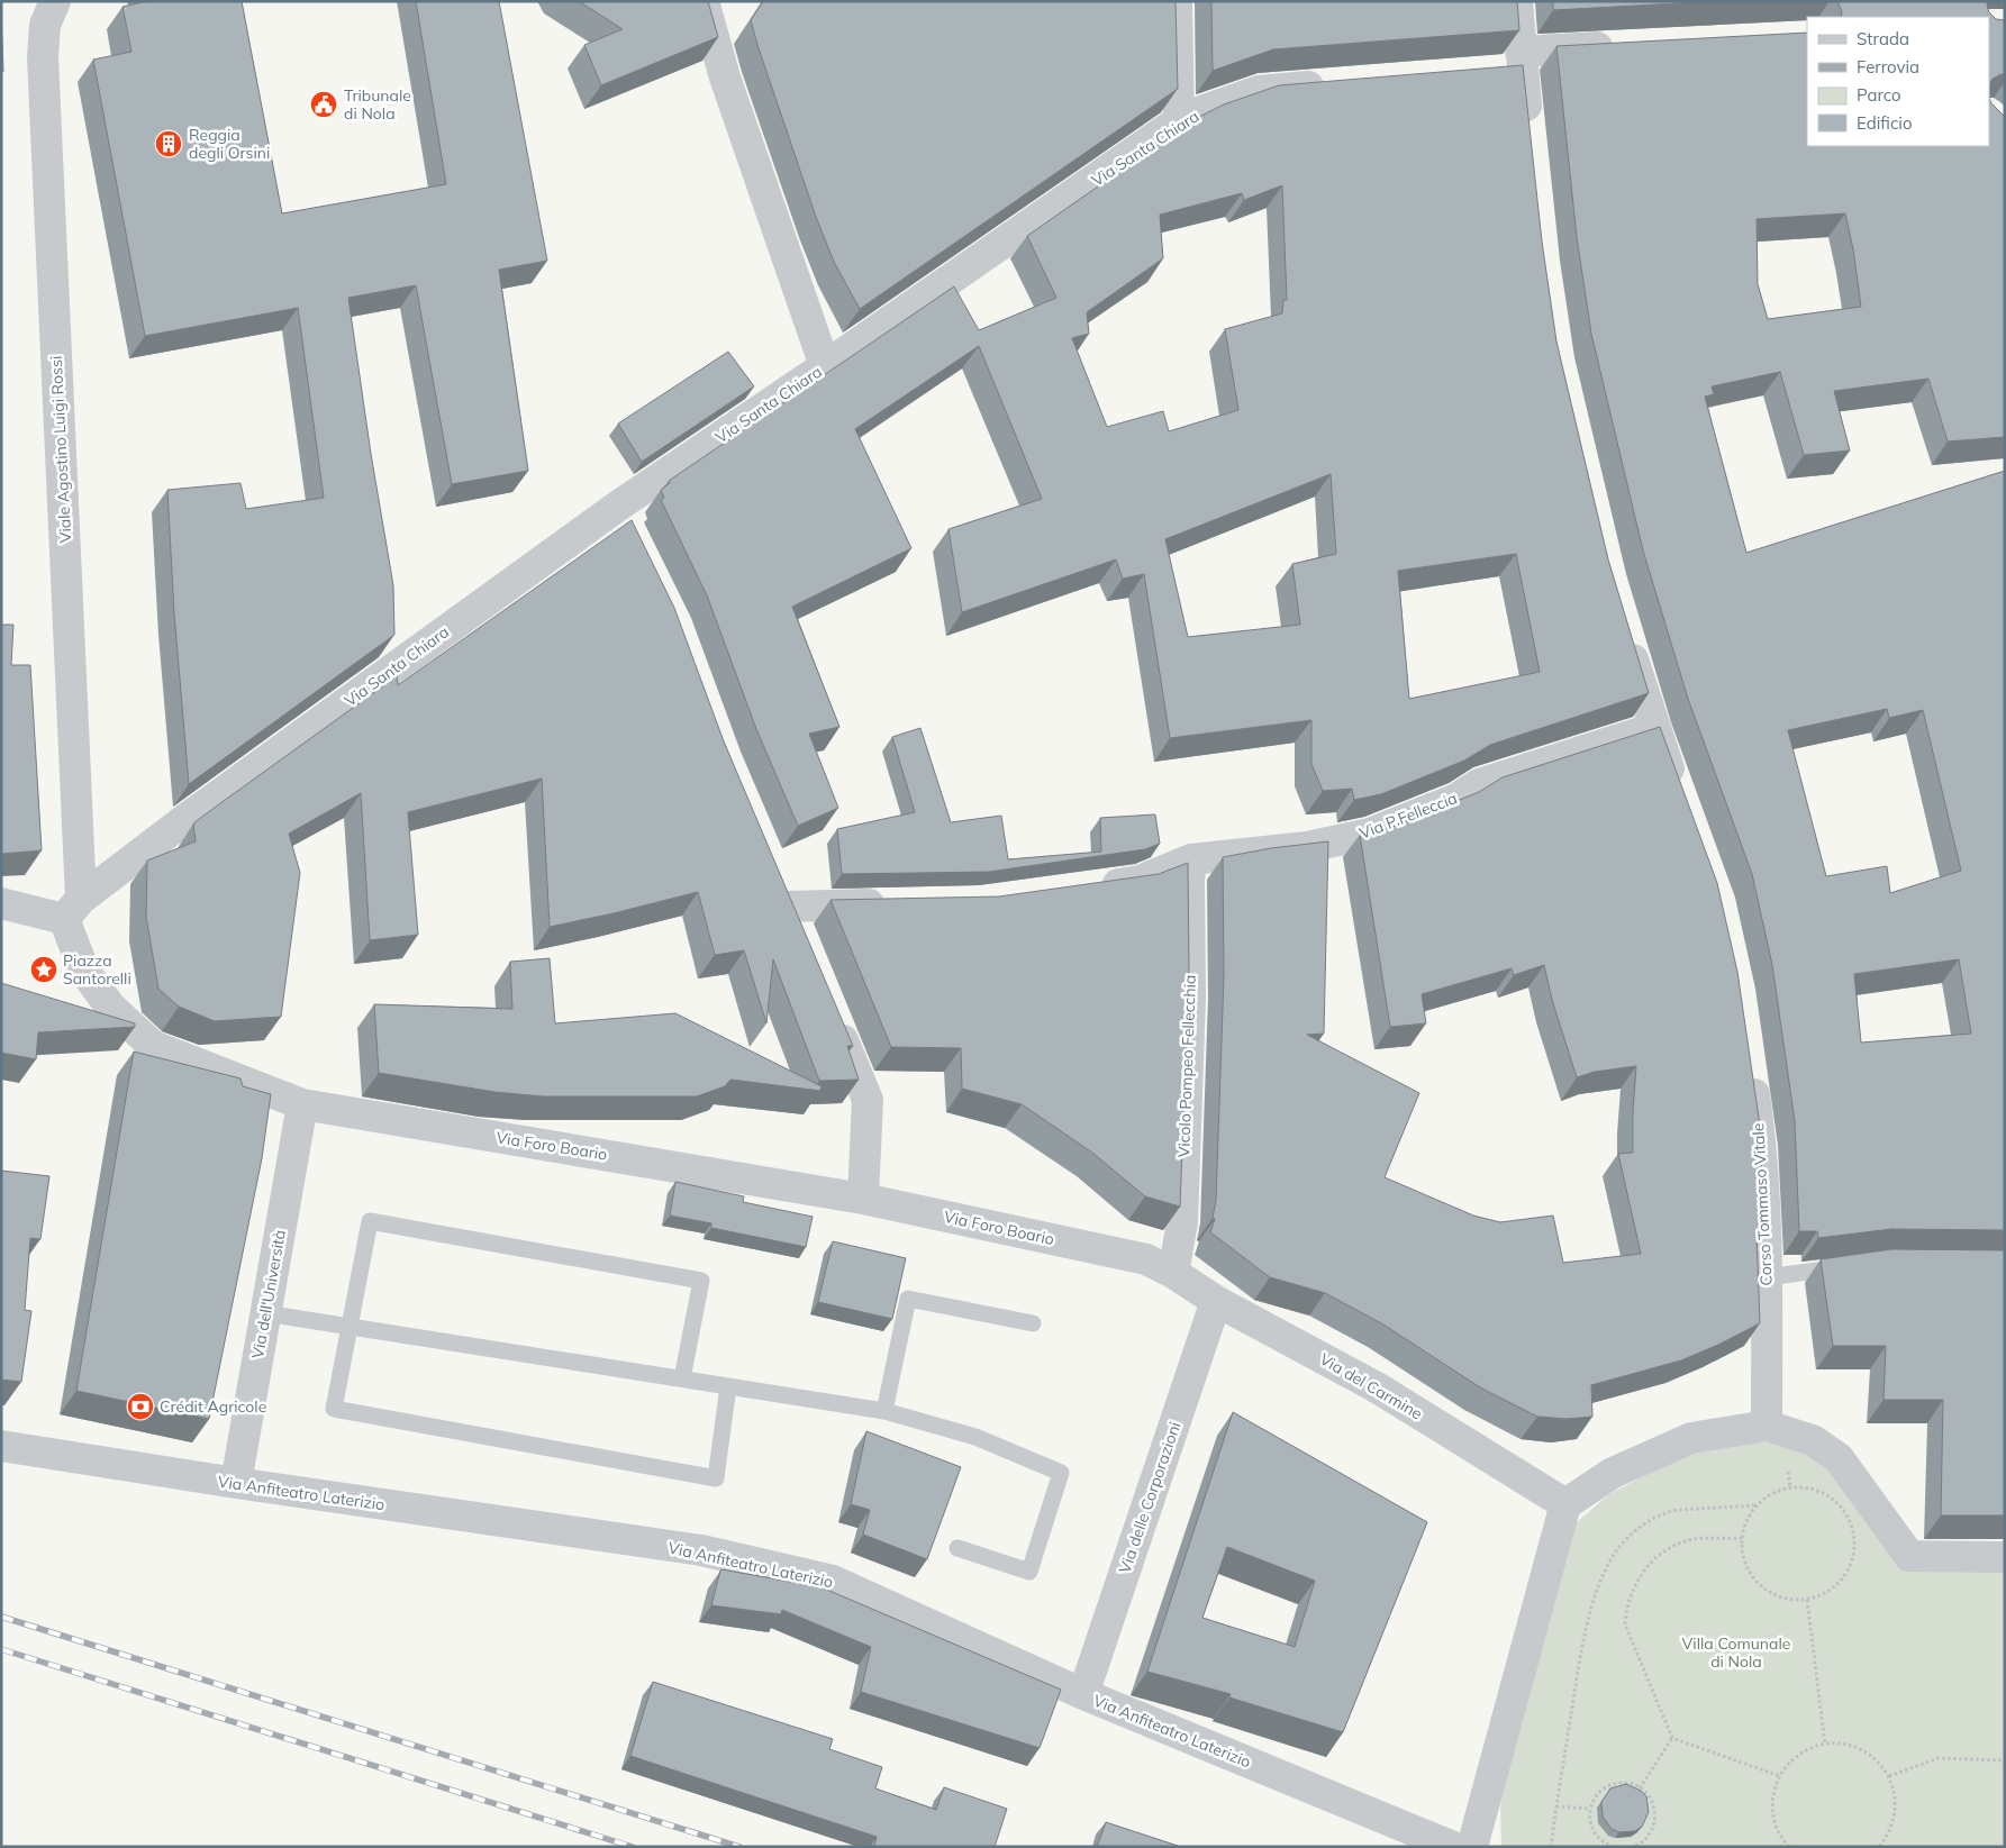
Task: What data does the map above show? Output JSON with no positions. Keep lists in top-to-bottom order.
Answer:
{
  "streets": {
    "street": [
      "Via Santa Chiara",
      "Viale Agostino Luigi Rossi",
      "Via P.Felleccia",
      "Vicolo Pompeo Fellecchia",
      "Via Foro Boario",
      "Corso Tommaso Vitale",
      "Via dell'Università",
      "Via del Carmine",
      "Via Anfiteatro Laterizio",
      "Via delle Corporazioni"
    ]
  },
  "crossings": [
    ["Via Santa Chiara", "Viale Agostino Luigi Rossi"],
    ["Via Santa Chiara", "Via Foro Boario"],
    ["Viale Agostino Luigi Rossi", "Via Foro Boario"],
    ["Via P.Felleccia", "Vicolo Pompeo Fellecchia"],
    ["Vicolo Pompeo Fellecchia", "Via Foro Boario"],
    ["Vicolo Pompeo Fellecchia", "Via del Carmine"],
    ["Via Foro Boario", "Via dell'Università"],
    ["Via Foro Boario", "Via del Carmine"],
    ["Via dell'Università", "Via Anfiteatro Laterizio"],
    ["Via del Carmine", "Via delle Corporazioni"],
    ["Via Anfiteatro Laterizio", "Via delle Corporazioni"]
  ],
  "parks": ["Villa Comunale di Nola"],
  "places": {
    "public building": ["Tribunale di Nola"],
    "building": ["Reggia degli Orsini"],
    "place": ["Piazza Santorelli"],
    "bank": ["Crédit Agricole"]
  },
  "legend": [
    "Strada",
    "Ferrovia",
    "Parco",
    "Edificio"
  ]
}
